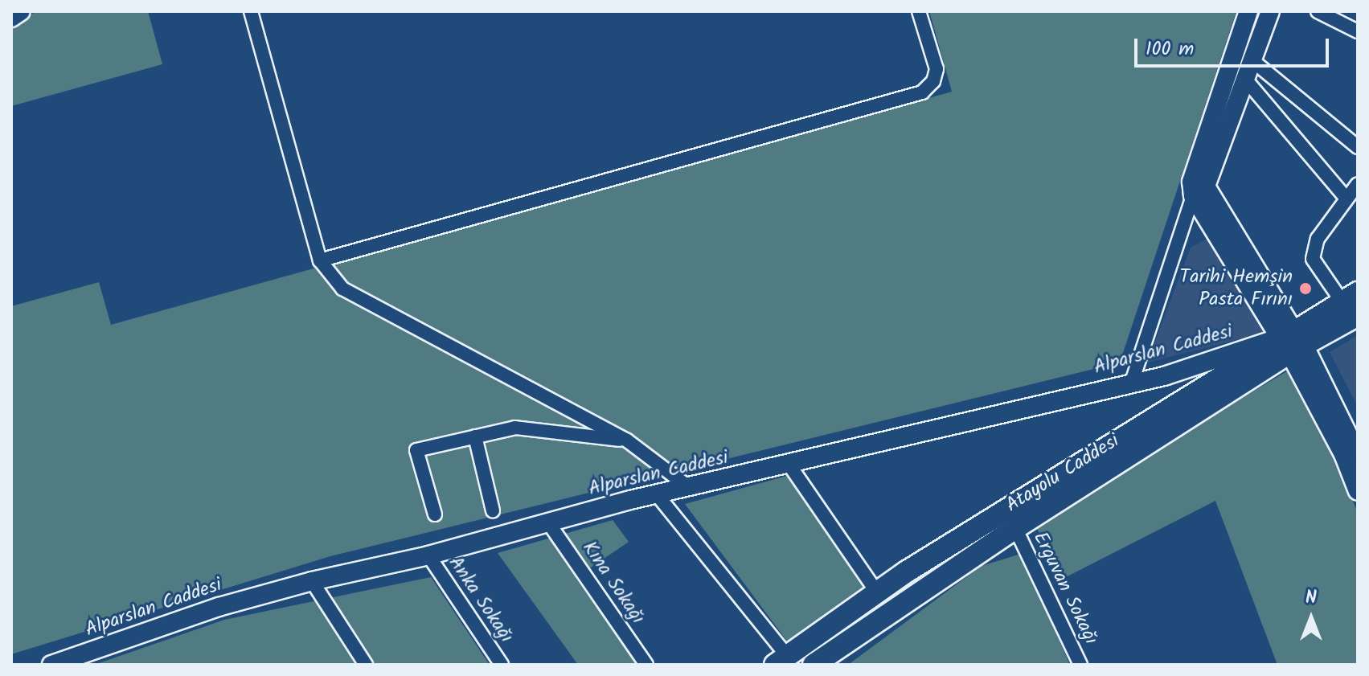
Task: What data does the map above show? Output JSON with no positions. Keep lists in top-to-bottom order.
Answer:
{
  "streets": {
    "main road": ["Atayolu Caddesi"],
    "street": [
      "Alparslan Caddesi",
      "Kına Sokağı",
      "Erguvan Sokağı",
      "Anka Sokağı"
    ]
  },
  "crossings": [
    ["Alparslan Caddesi", "Atayolu Caddesi"],
    ["Alparslan Caddesi", "Kına Sokağı"],
    ["Alparslan Caddesi", "Anka Sokağı"],
    ["Atayolu Caddesi", "Erguvan Sokağı"]
  ],
  "places": ["Tarihi Hemşin Pasta Fırını"],
  "scale_bar": "100 m",
  "north": "top"
}
